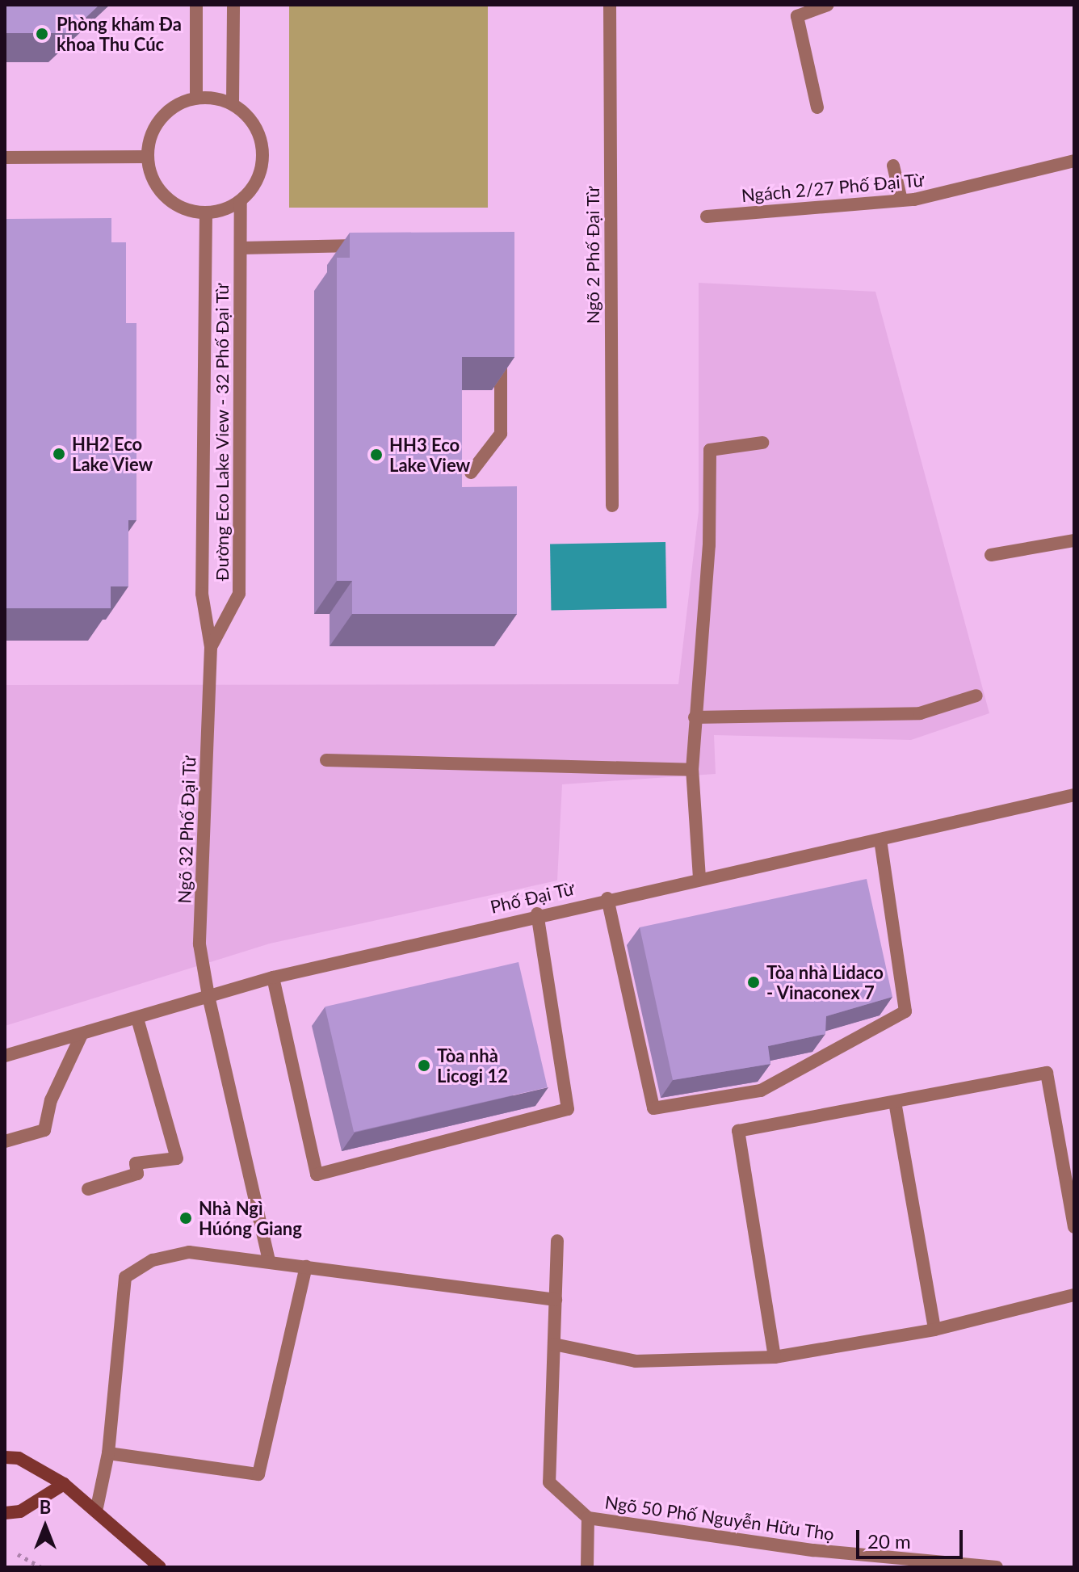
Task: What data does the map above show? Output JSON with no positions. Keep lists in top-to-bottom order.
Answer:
{
  "streets": {
    "street": [
      "Ngách 2/27 Phố Đại Từ",
      "Ngõ 2 Phố Đại Từ",
      "Đường Eco Lake View - 32 Phố Đại Từ",
      "Ngõ 32 Phố Đại Từ",
      "Phố Đại Từ",
      "Ngõ 50 Phố Nguyễn Hữu Thọ"
    ]
  },
  "crossings": [
    ["Đường Eco Lake View - 32 Phố Đại Từ", "Ngõ 32 Phố Đại Từ"],
    ["Ngõ 32 Phố Đại Từ", "Phố Đại Từ"]
  ],
  "places": [
    "Phòng khám Đa khoa Thu Cúc",
    "HH2 Eco Lake View",
    "HH3 Eco Lake View",
    "Tòa nhà Lidaco - Vinaconex 7",
    "Tòa nhà Licogi 12",
    "Nhà Ngì Húóng Giang"
  ],
  "scale_bar": "20 m",
  "north": "top"
}
